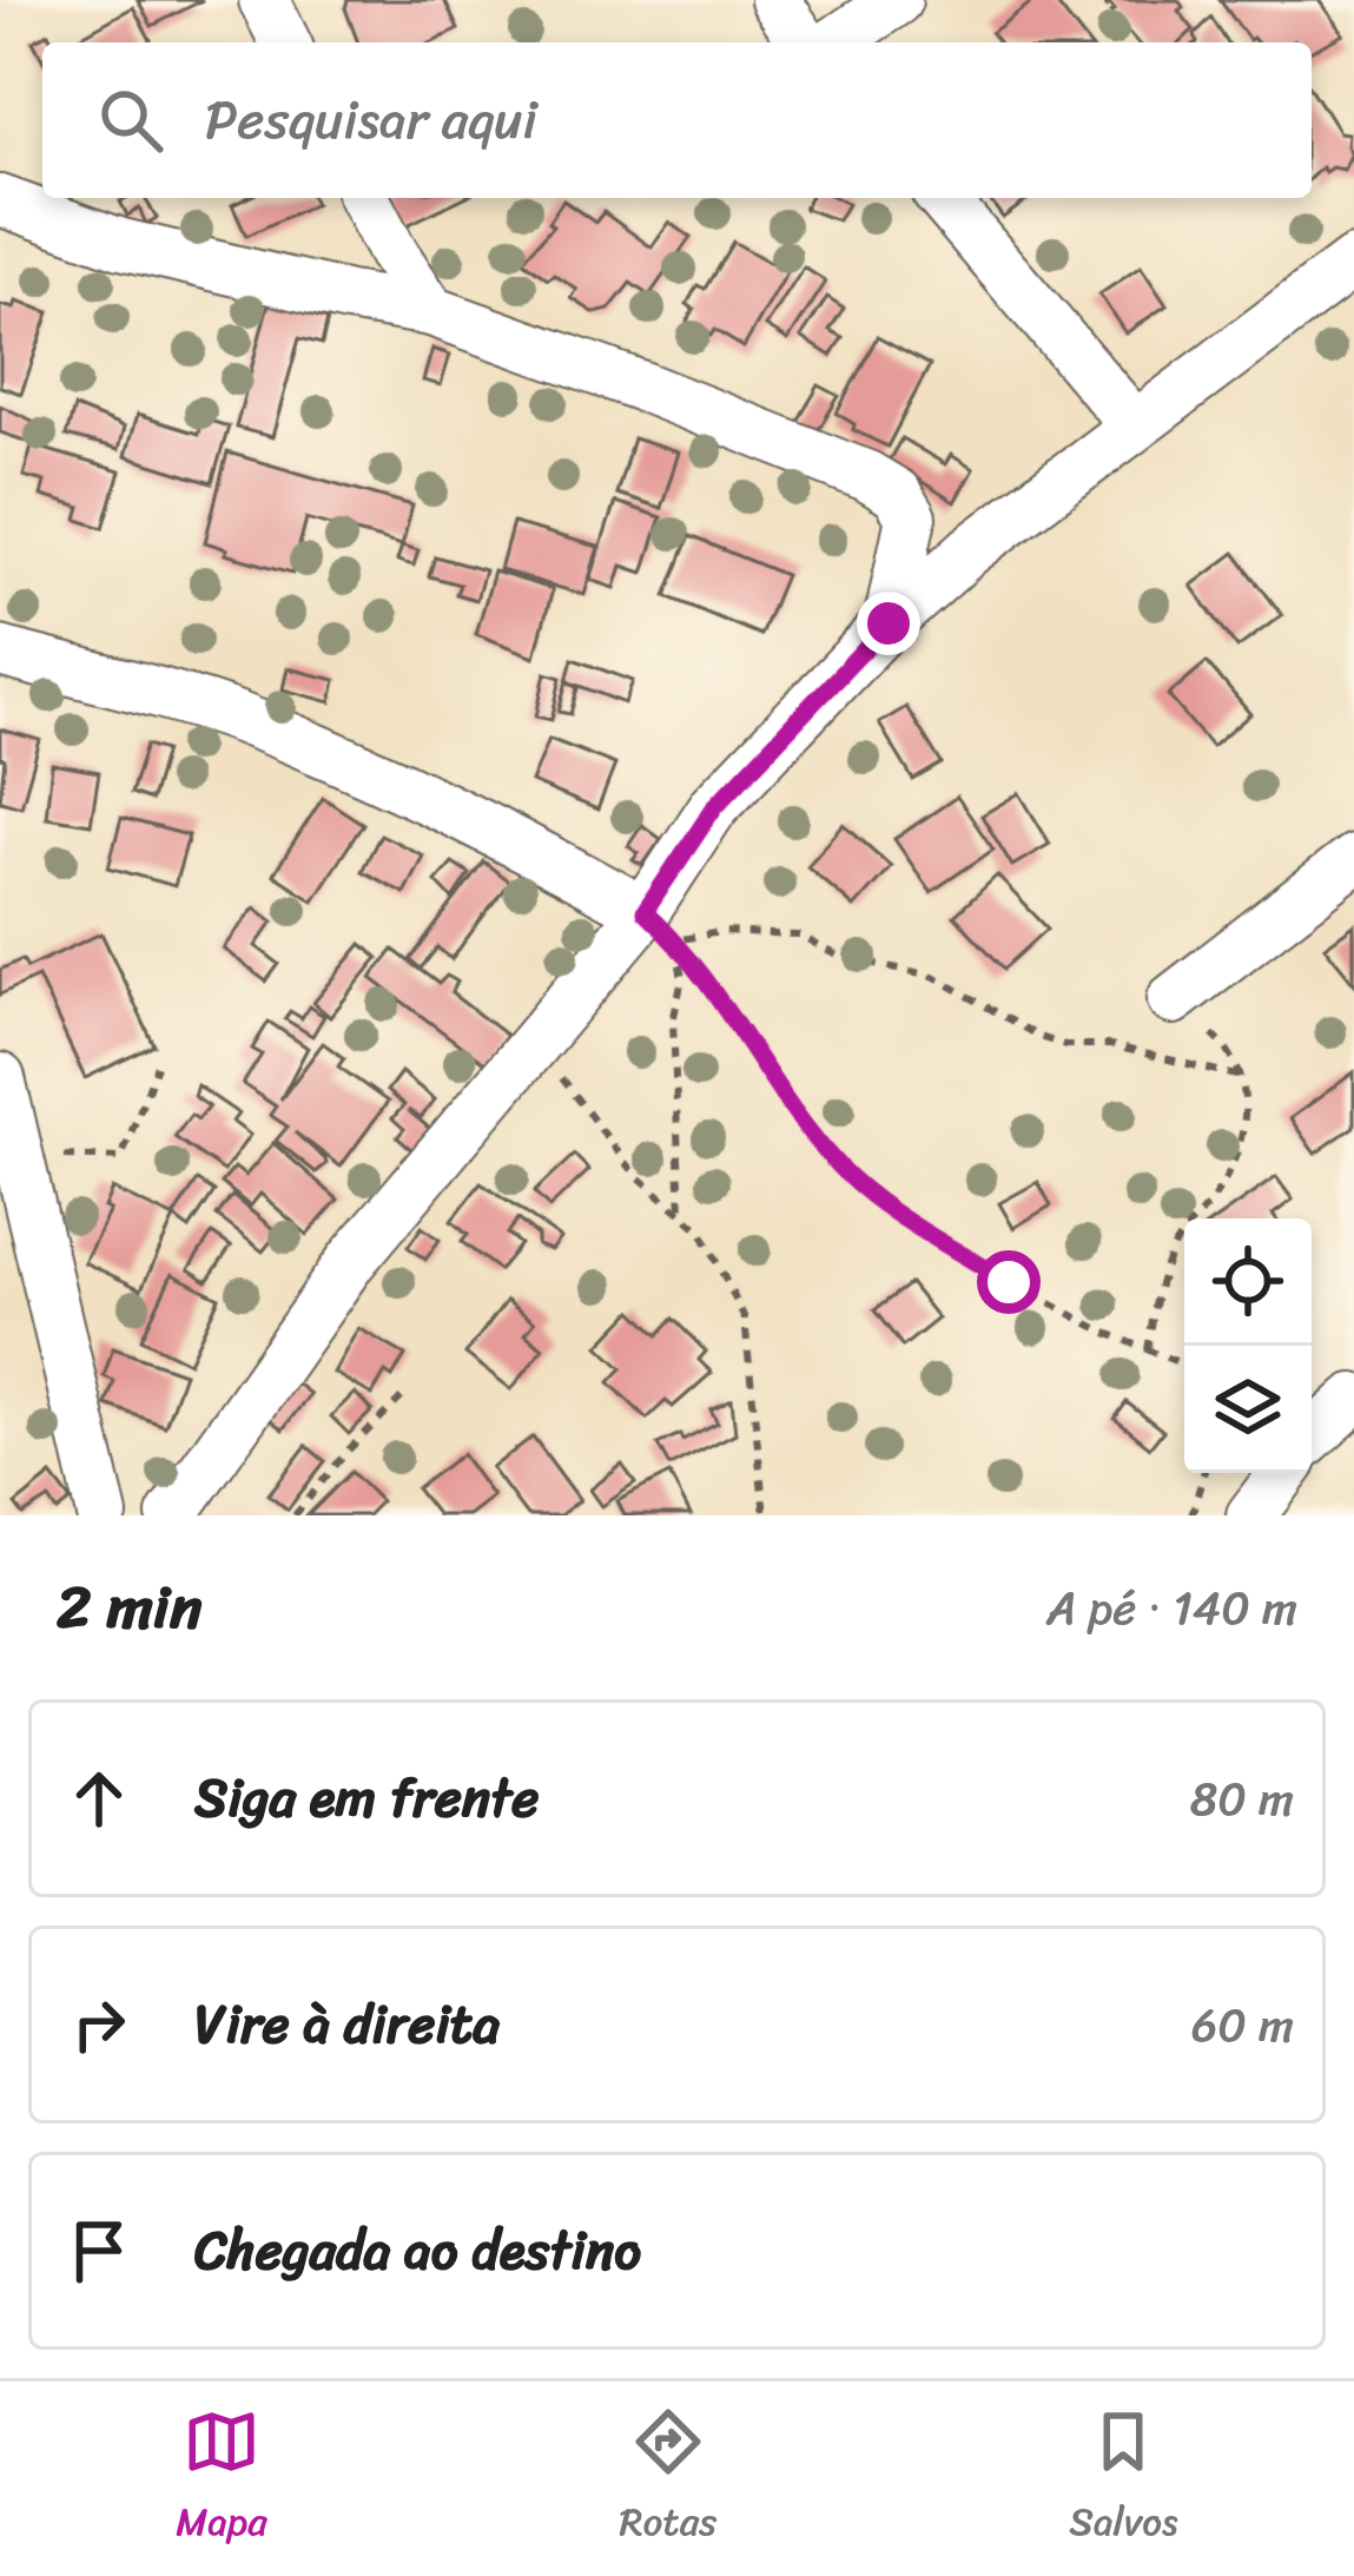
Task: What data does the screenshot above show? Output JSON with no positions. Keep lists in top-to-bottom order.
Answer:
{
  "page": {
    "search": "Pesquisar aqui",
    "heading": ["2 min", "A pé · 140 m"],
    "list": [
      ["Siga em frente", "80 m"],
      ["Vire à direita", "60 m"],
      "Chegada ao destino"
    ],
    "nav": ["Mapa", "Rotas", "Salvos"]
  }
}
